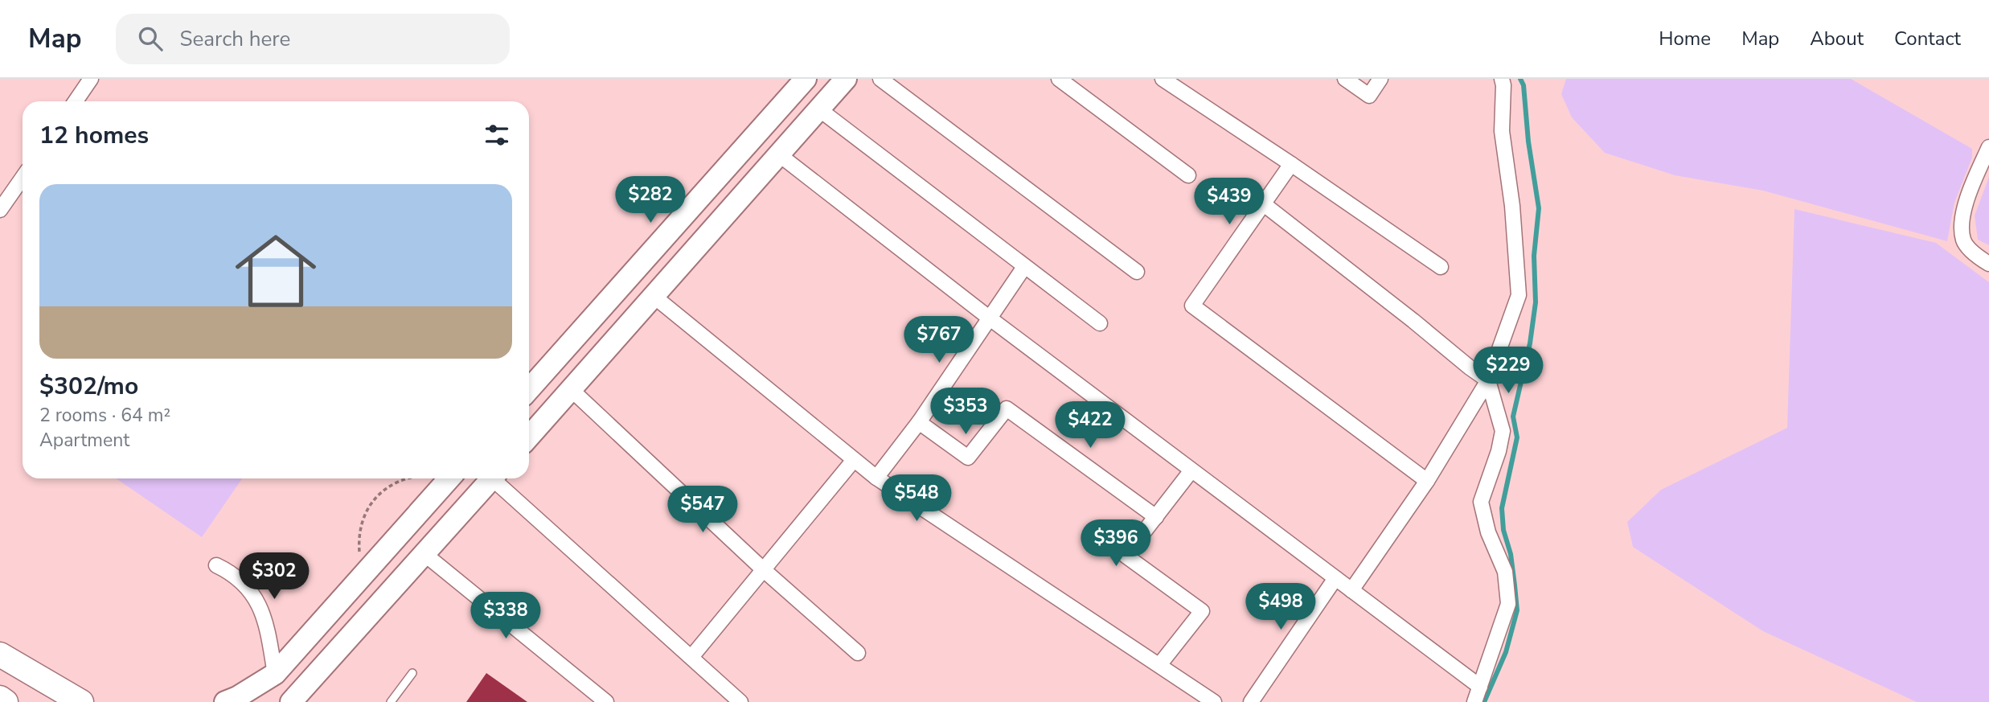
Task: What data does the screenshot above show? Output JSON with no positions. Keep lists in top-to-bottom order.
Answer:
{
  "page": {
    "header": "Map",
    "search": "Search here",
    "nav": [
      "Home",
      "Map",
      "About",
      "Contact"
    ],
    "heading": "12 homes",
    "list": [
      {
        "name": "$302/mo",
        "note": "2 rooms · 64 m² · Apartment"
      }
    ],
    "price": [
      "$282",
      "$439",
      "$767",
      "$229",
      "$353",
      "$422",
      "$548",
      "$547",
      "$396",
      "$302",
      "$498",
      "$338"
    ]
  }
}
